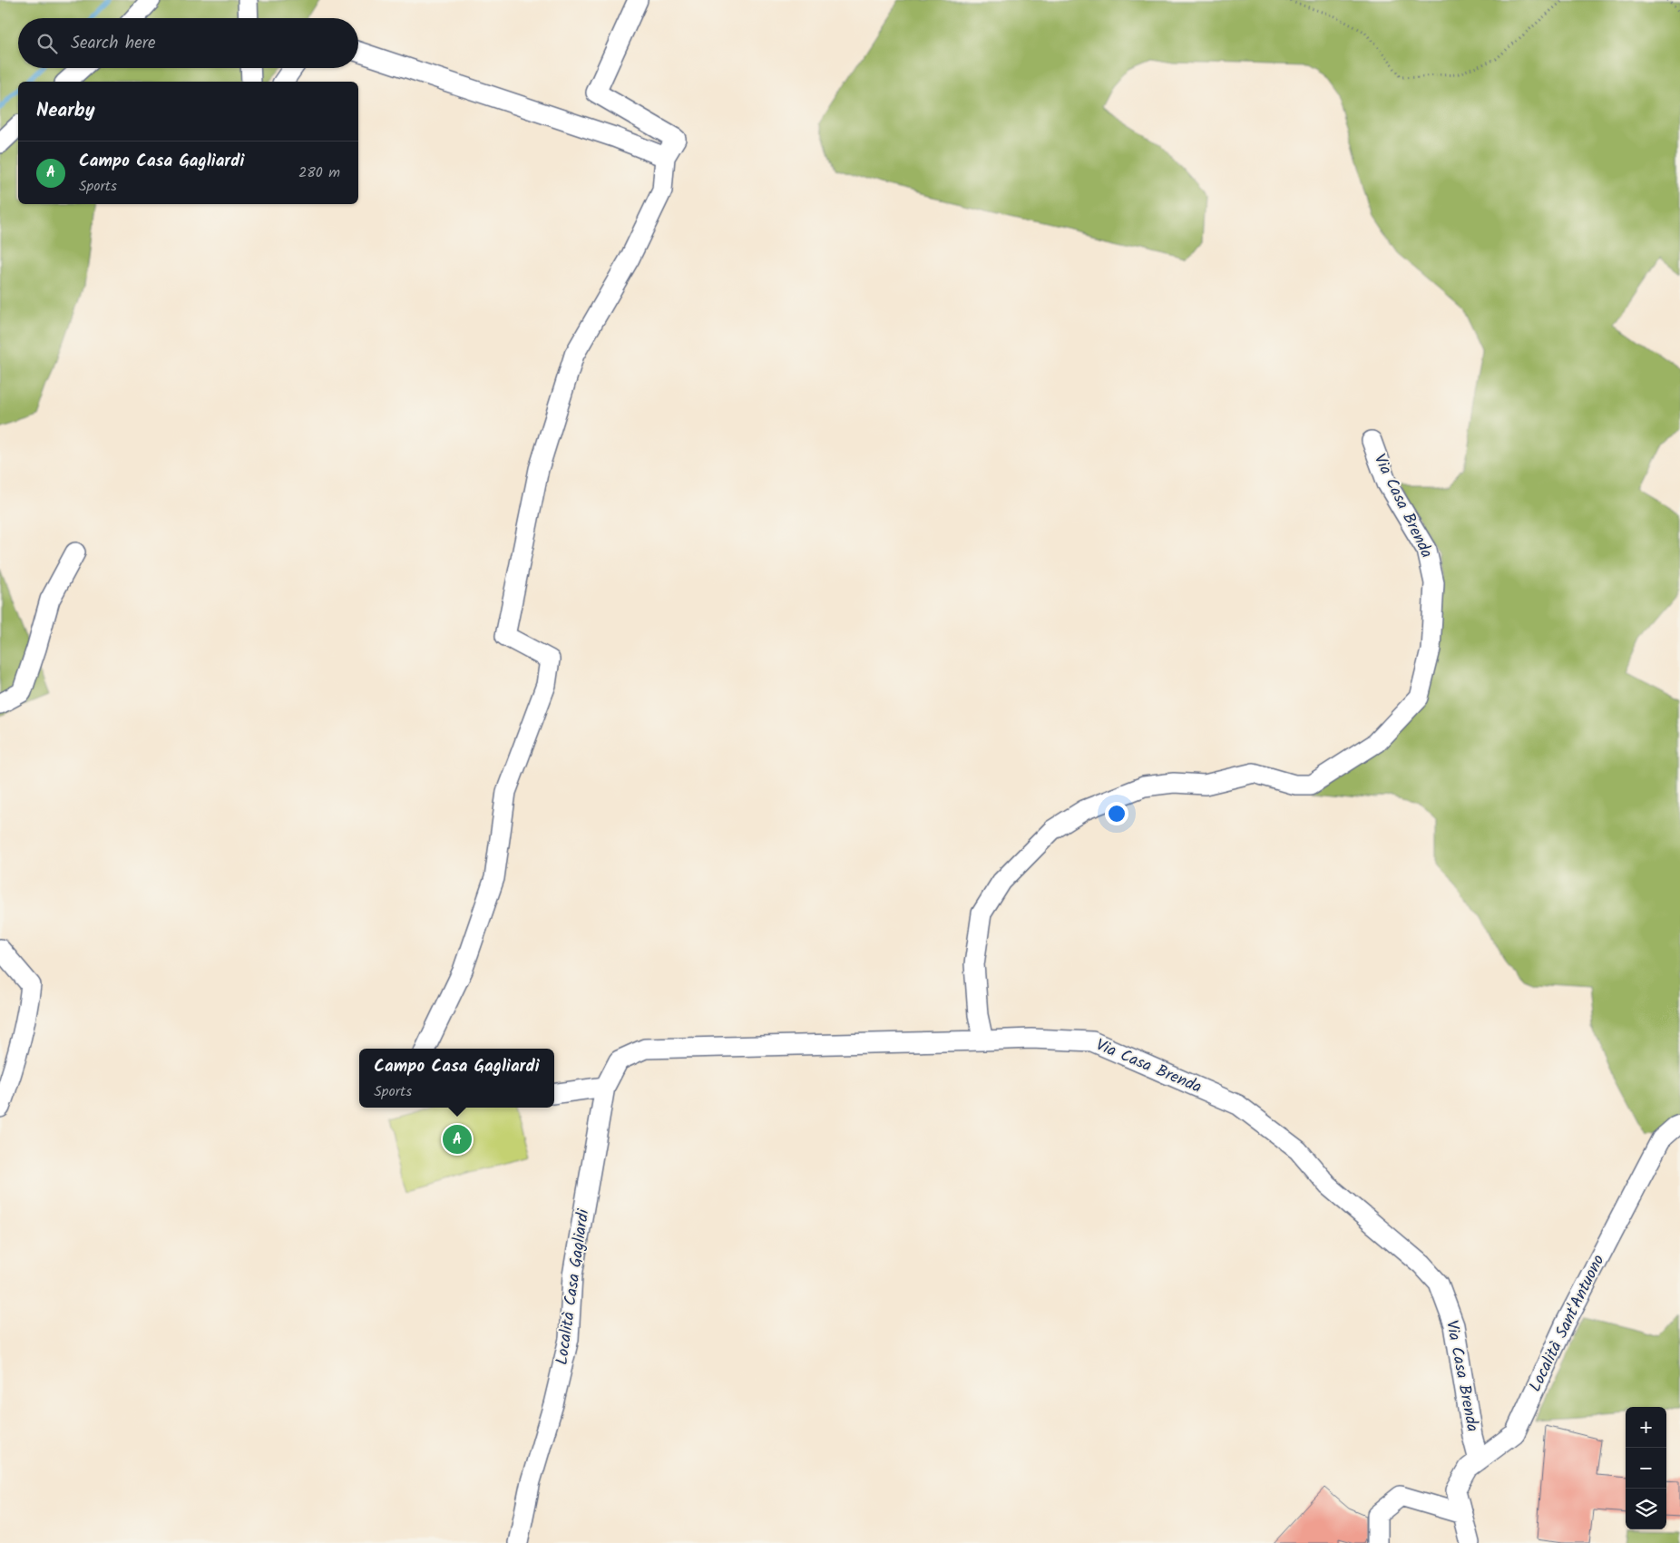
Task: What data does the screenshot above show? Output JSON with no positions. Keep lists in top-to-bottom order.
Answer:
{
  "streets": {
    "street": ["Via Casa Brenda", "Località Casa Gagliardi", "Località Sant'Antuono"]
  },
  "crossings": [
    ["Via Casa Brenda", "Località Casa Gagliardi"],
    ["Via Casa Brenda", "Località Sant'Antuono"]
  ],
  "page": {
    "search": "Search here",
    "heading": "Nearby",
    "list": [
      {
        "mark": "A",
        "name": "Campo Casa Gagliardi",
        "note": "Sports",
        "value": "280 m"
      }
    ],
    "popup": ["Campo Casa Gagliardi", "Sports"],
    "pins": "A",
    "map_buttons": ["+", "−"]
  }
}
